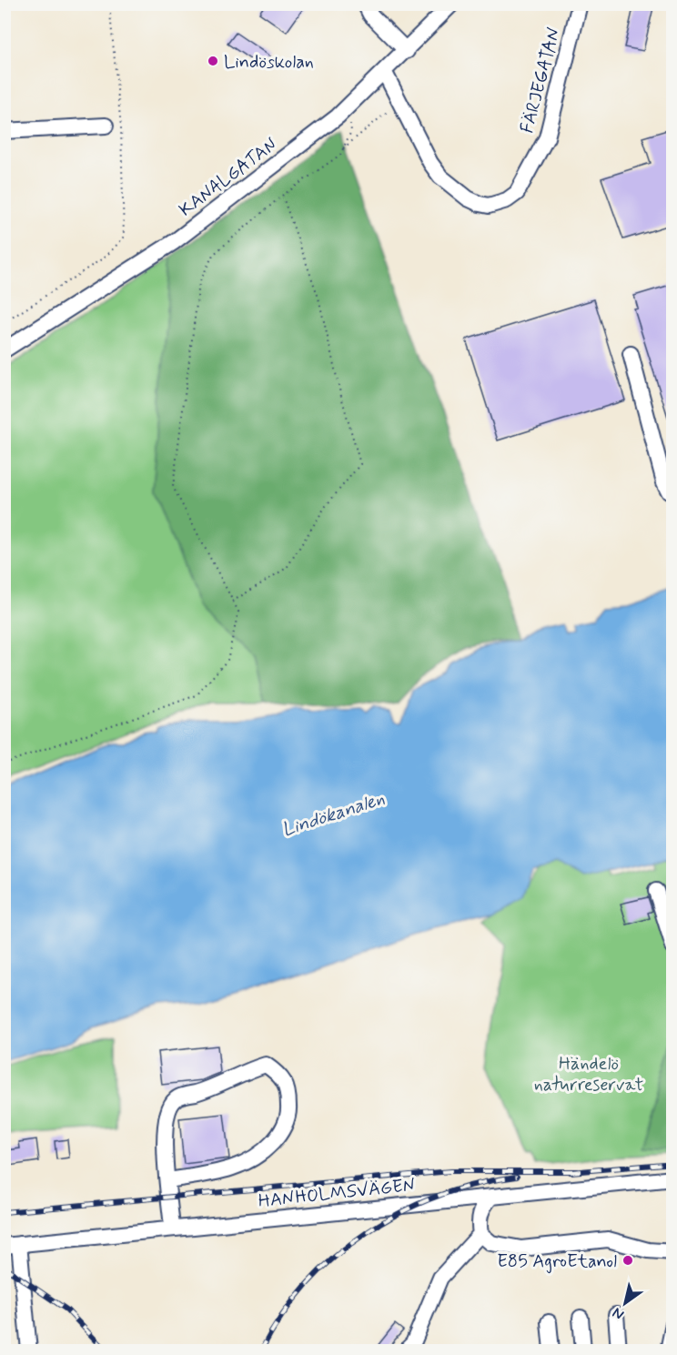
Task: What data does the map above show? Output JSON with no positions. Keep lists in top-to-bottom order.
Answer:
{
  "streets": {
    "street": ["FÄRJEGATAN", "KANALGATAN", "HANHOLMSVÄGEN"]
  },
  "water": ["Lindökanalen"],
  "parks": ["Händelö naturreservat"],
  "places": ["Lindöskolan", "E85 AgroEtanol"],
  "north": "bottom left"
}
